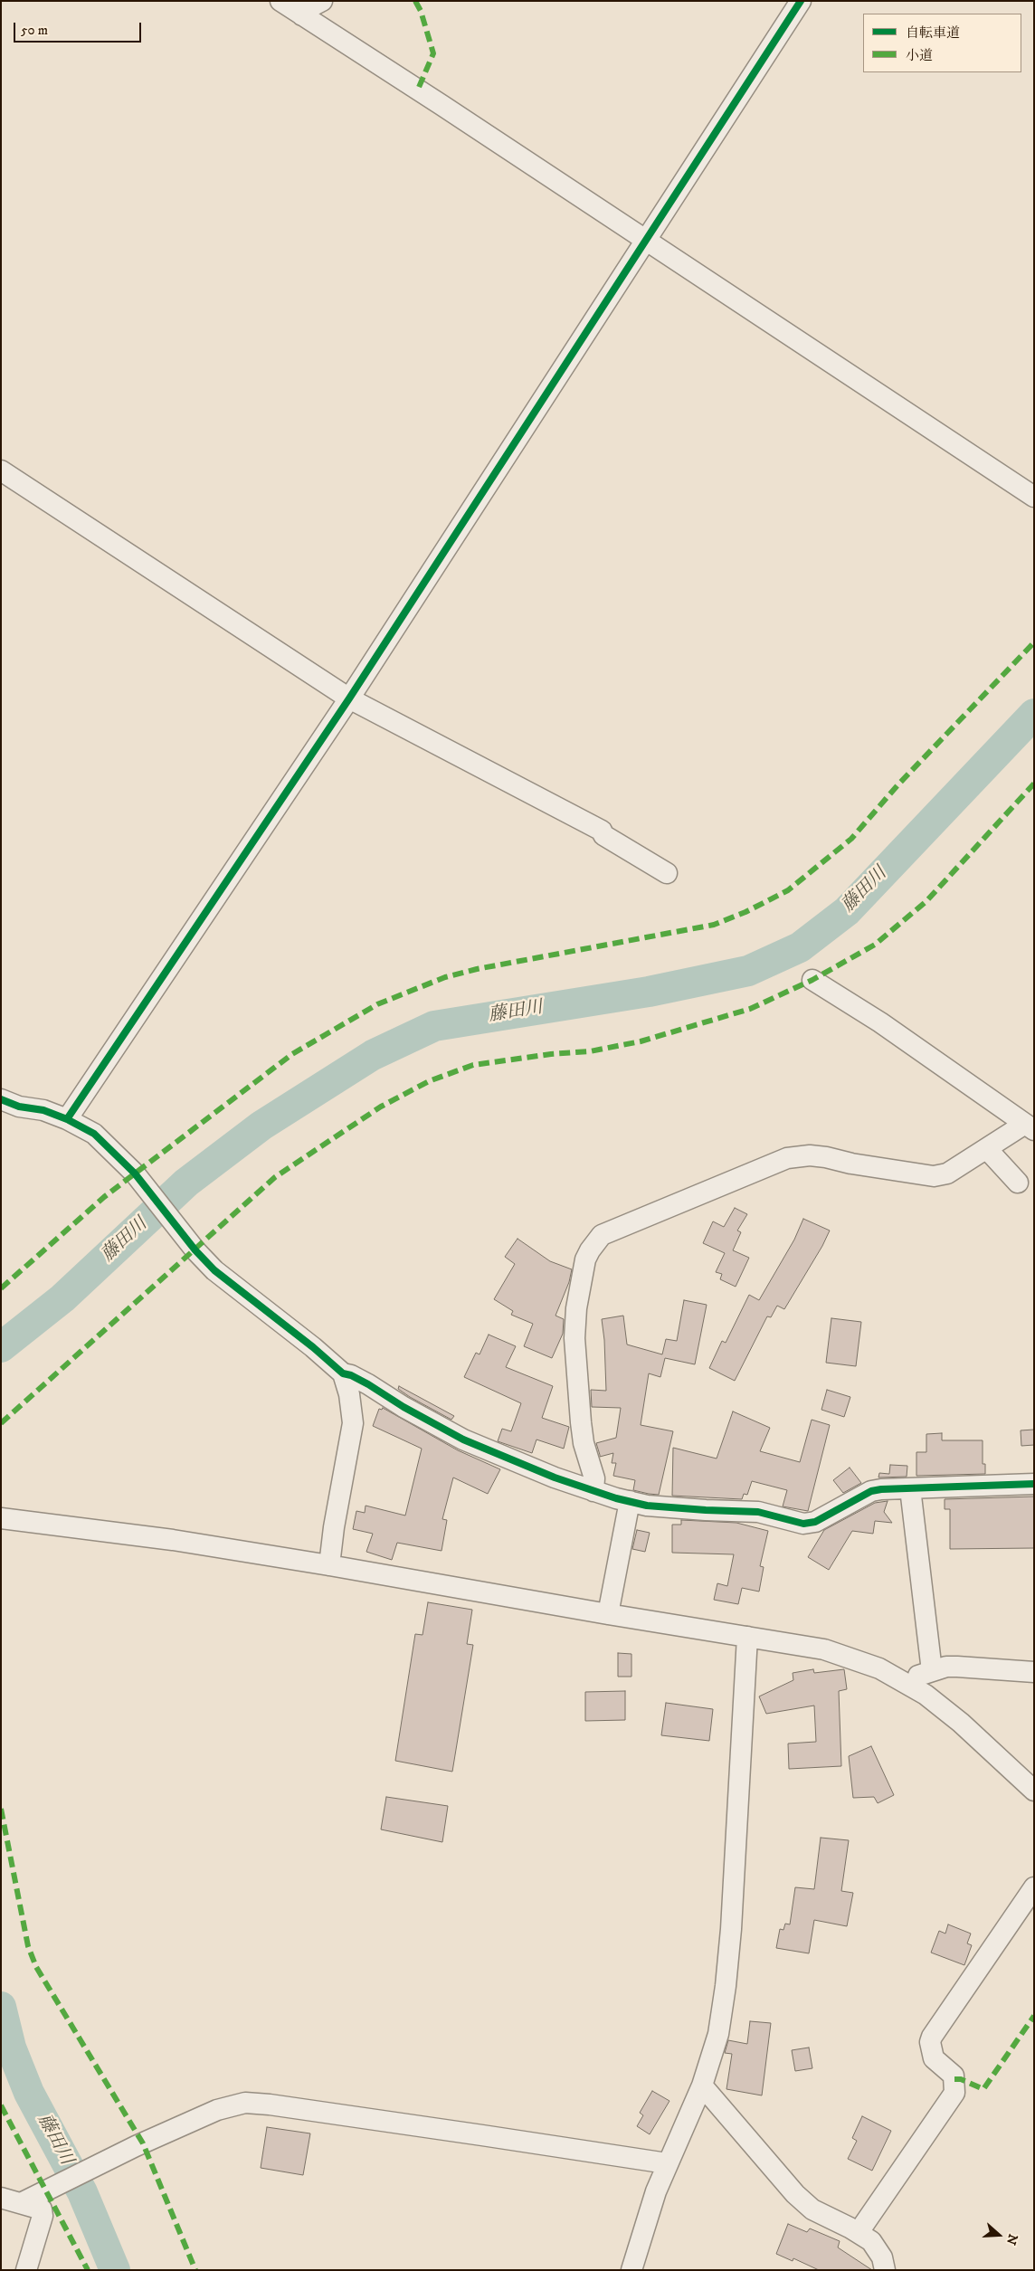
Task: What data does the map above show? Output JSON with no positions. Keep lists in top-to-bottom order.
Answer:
{
  "water": ["藤田川"],
  "legend": ["自転車道", "小道"],
  "scale_bar": "50 m",
  "north": "right"
}
